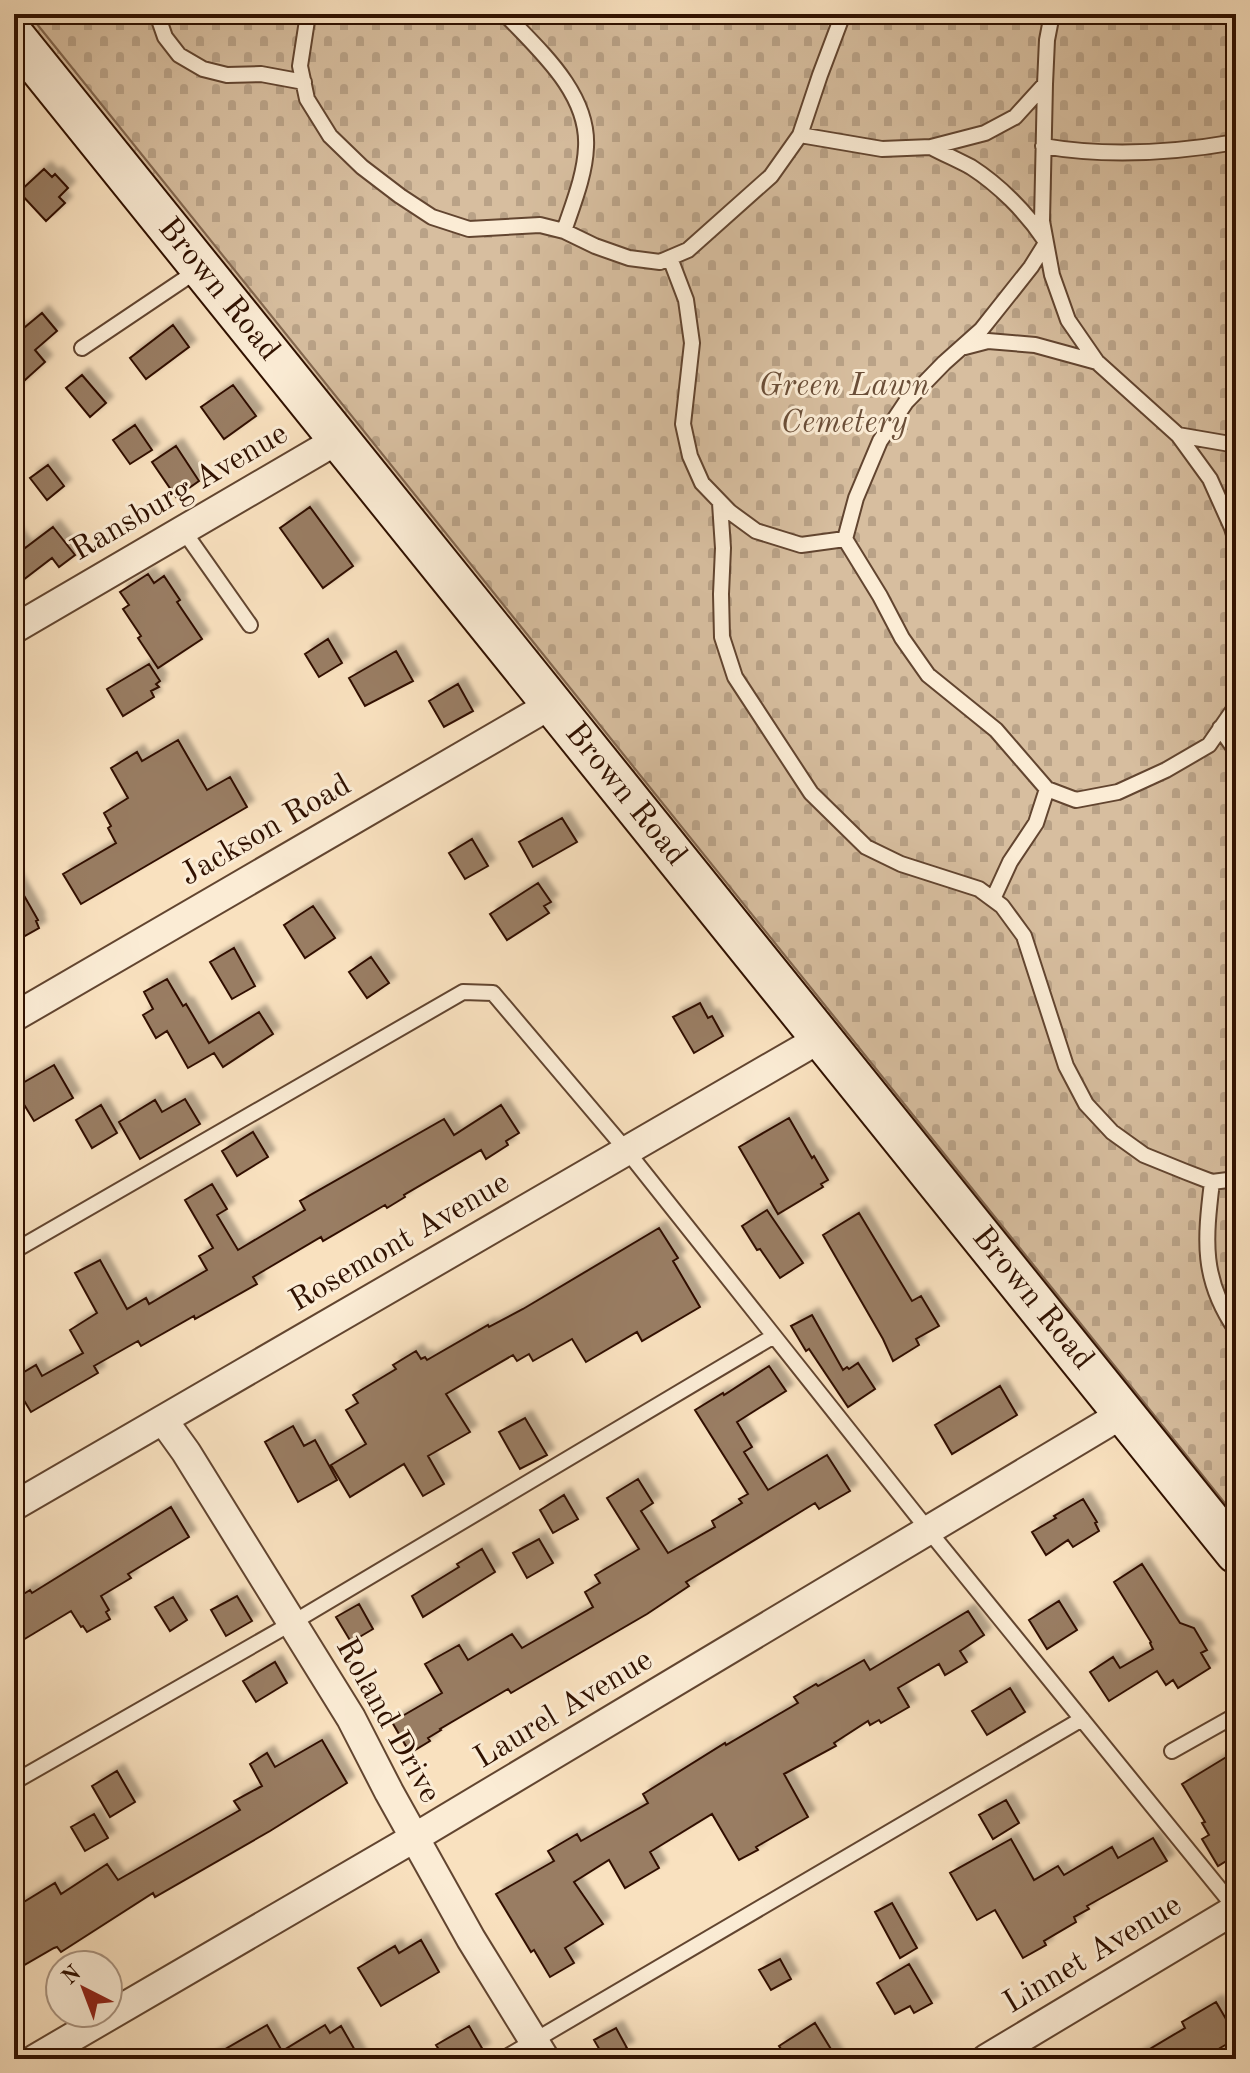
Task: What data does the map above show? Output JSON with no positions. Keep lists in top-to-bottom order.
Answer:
{
  "streets": {
    "main road": ["Brown Road"],
    "street": [
      "Ransburg Avenue",
      "Jackson Road",
      "Rosemont Avenue",
      "Laurel Avenue",
      "Roland Drive",
      "Linnet Avenue"
    ]
  },
  "crossings": [
    ["Brown Road", "Ransburg Avenue"],
    ["Brown Road", "Jackson Road"],
    ["Brown Road", "Rosemont Avenue"],
    ["Brown Road", "Laurel Avenue"],
    ["Rosemont Avenue", "Roland Drive"],
    ["Laurel Avenue", "Roland Drive"]
  ],
  "parks": ["Green Lawn Cemetery"],
  "north": "top left"
}
